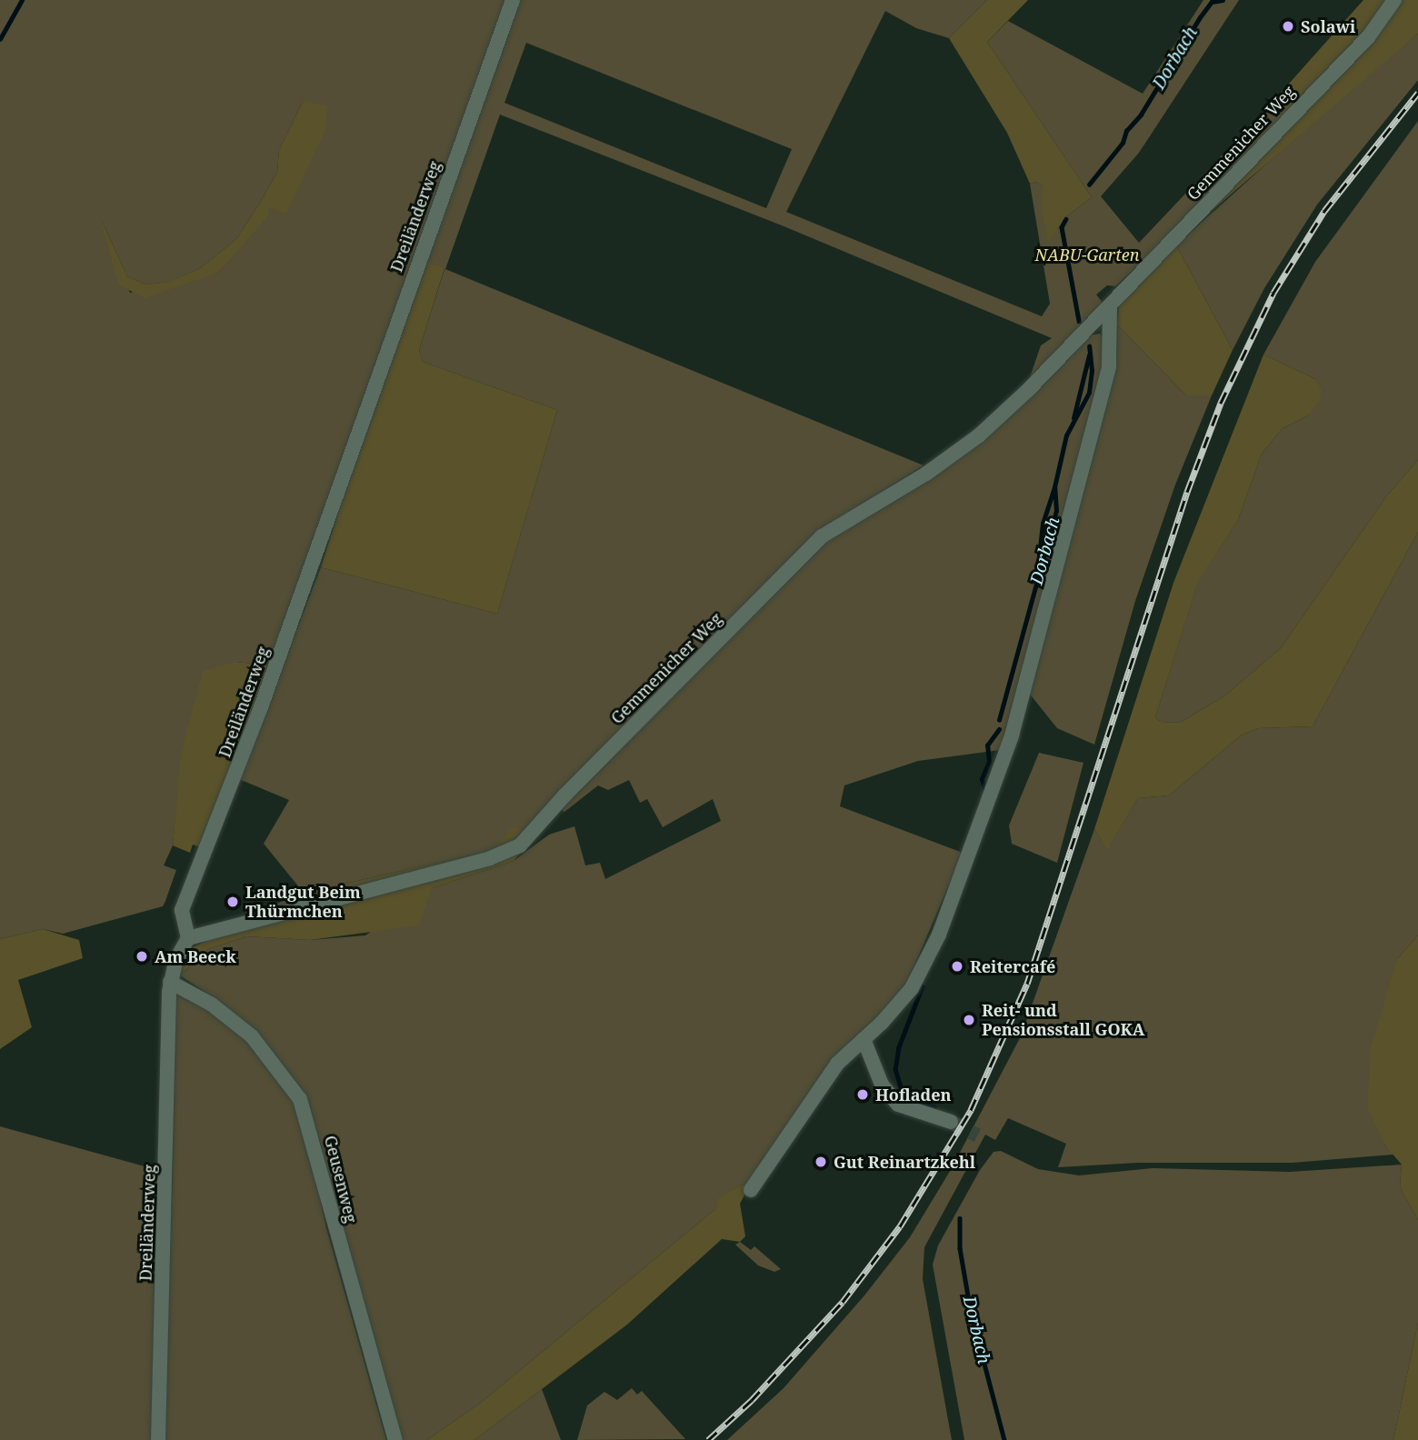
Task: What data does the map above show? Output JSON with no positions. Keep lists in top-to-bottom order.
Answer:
{
  "streets": {
    "street": ["Gemmenicher Weg", "Dreiländerweg", "Geusenweg"]
  },
  "crossings": [
    ["Gemmenicher Weg", "Dreiländerweg"],
    ["Dreiländerweg", "Geusenweg"]
  ],
  "water": ["Dorbach"],
  "parks": ["NABU-Garten"],
  "places": [
    "Solawi",
    "Landgut Beim Thürmchen",
    "Am Beeck",
    "Reitercafé",
    "Reit- und Pensionsstall GOKA",
    "Hofladen",
    "Gut Reinartzkehl"
  ]
}
